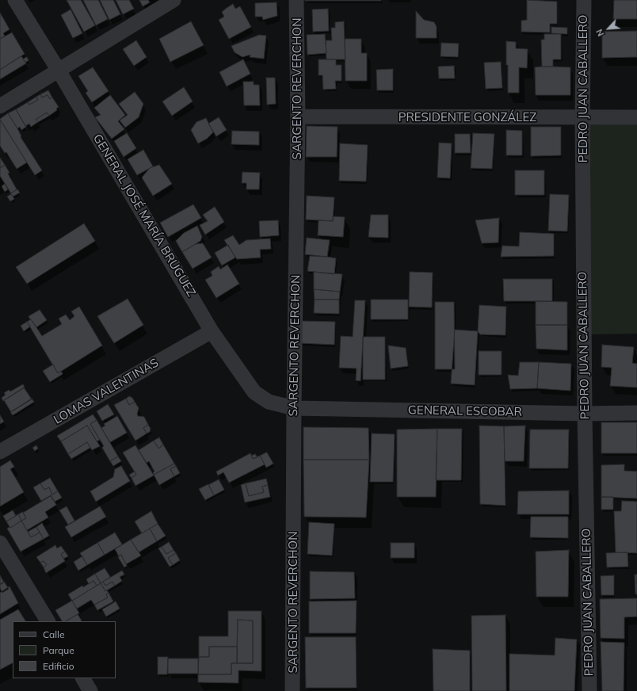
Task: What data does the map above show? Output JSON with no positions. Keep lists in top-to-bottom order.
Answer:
{
  "streets": {
    "street": [
      "SARGENTO REVERCHON",
      "PEDRO JUAN CABALLERO",
      "PRESIDENTE GONZÁLEZ",
      "GENERAL JOSÉ MARÍA BRUGUEZ",
      "LOMAS VALENTINAS",
      "GENERAL ESCOBAR"
    ]
  },
  "crossings": [
    ["SARGENTO REVERCHON", "PRESIDENTE GONZÁLEZ"],
    ["SARGENTO REVERCHON", "GENERAL JOSÉ MARÍA BRUGUEZ"],
    ["SARGENTO REVERCHON", "GENERAL ESCOBAR"],
    ["PEDRO JUAN CABALLERO", "PRESIDENTE GONZÁLEZ"],
    ["PEDRO JUAN CABALLERO", "GENERAL ESCOBAR"],
    ["GENERAL JOSÉ MARÍA BRUGUEZ", "LOMAS VALENTINAS"],
    ["GENERAL JOSÉ MARÍA BRUGUEZ", "GENERAL ESCOBAR"]
  ],
  "legend": ["Calle", "Parque", "Edificio"],
  "north": "bottom left"
}
